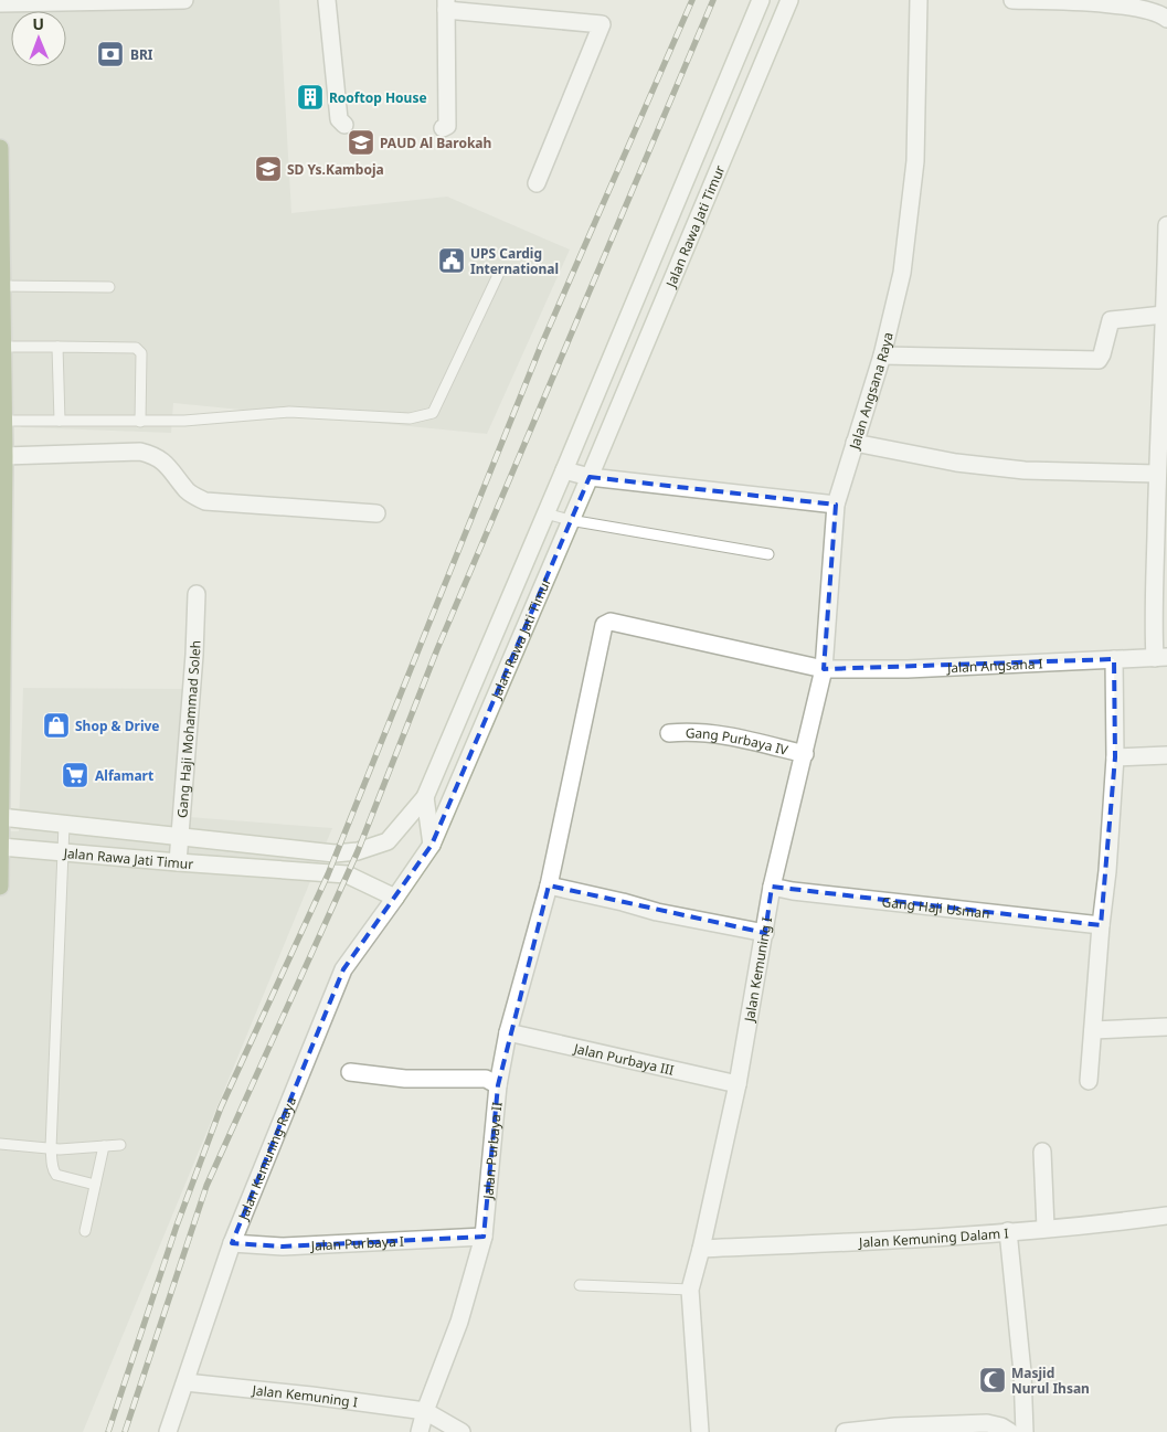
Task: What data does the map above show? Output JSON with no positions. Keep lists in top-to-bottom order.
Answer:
{
  "streets": {
    "street": [
      "Jalan Rawa Jati Timur",
      "Jalan Angsana Raya",
      "Jalan Angsana I",
      "Gang Haji Mohammad Soleh",
      "Gang Purbaya IV",
      "Gang Haji Usman",
      "Jalan Kemuning I",
      "Jalan Purbaya III",
      "Jalan Purbaya II",
      "Jalan Kemuning Raya",
      "Jalan Kemuning Dalam I",
      "Jalan Purbaya I"
    ]
  },
  "crossings": [
    ["Jalan Rawa Jati Timur", "Gang Haji Mohammad Soleh"],
    ["Jalan Rawa Jati Timur", "Jalan Kemuning Raya"],
    ["Jalan Angsana Raya", "Jalan Kemuning I"],
    ["Jalan Angsana I", "Jalan Kemuning I"],
    ["Jalan Angsana I", "Jalan Purbaya II"],
    ["Gang Purbaya IV", "Jalan Kemuning I"],
    ["Gang Haji Usman", "Jalan Kemuning I"],
    ["Jalan Kemuning I", "Jalan Purbaya III"],
    ["Jalan Kemuning I", "Jalan Purbaya II"],
    ["Jalan Kemuning I", "Jalan Kemuning Raya"],
    ["Jalan Kemuning I", "Jalan Kemuning Dalam I"],
    ["Jalan Purbaya III", "Jalan Purbaya II"],
    ["Jalan Purbaya II", "Jalan Purbaya I"],
    ["Jalan Kemuning Raya", "Jalan Purbaya I"]
  ],
  "places": {
    "bank": ["BRI"],
    "building": ["Rooftop House"],
    "school or university": ["PAUD Al Barokah", "SD Ys.Kamboja"],
    "public building": ["UPS Cardig International"],
    "shop": ["Shop & Drive"],
    "supermarket": ["Alfamart"],
    "mosque": ["Masjid Nurul Ihsan"]
  },
  "north": "top"
}
